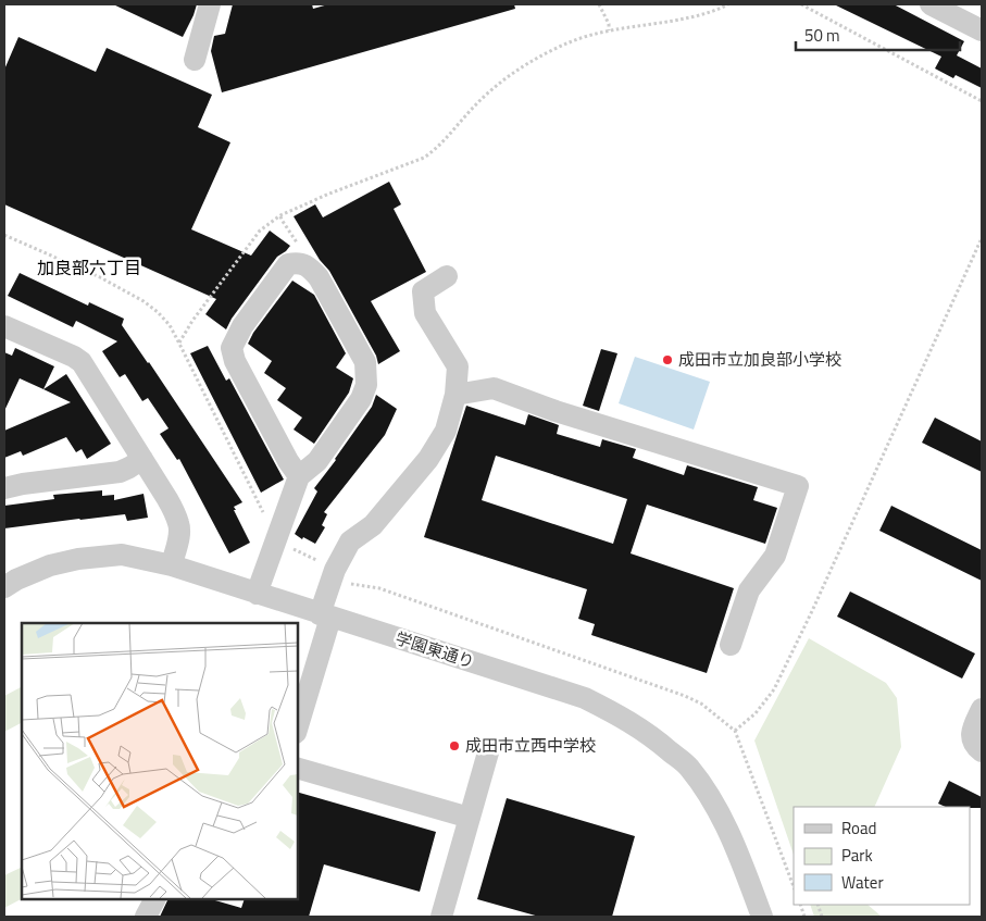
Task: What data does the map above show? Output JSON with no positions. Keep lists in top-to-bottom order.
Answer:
{
  "streets": {
    "street": ["学園東通り"]
  },
  "districts": ["加良部六丁目"],
  "places": ["成田市立加良部小学校", "成田市立西中学校"],
  "legend": ["Road", "Park", "Water"],
  "scale_bar": "50 m"
}
